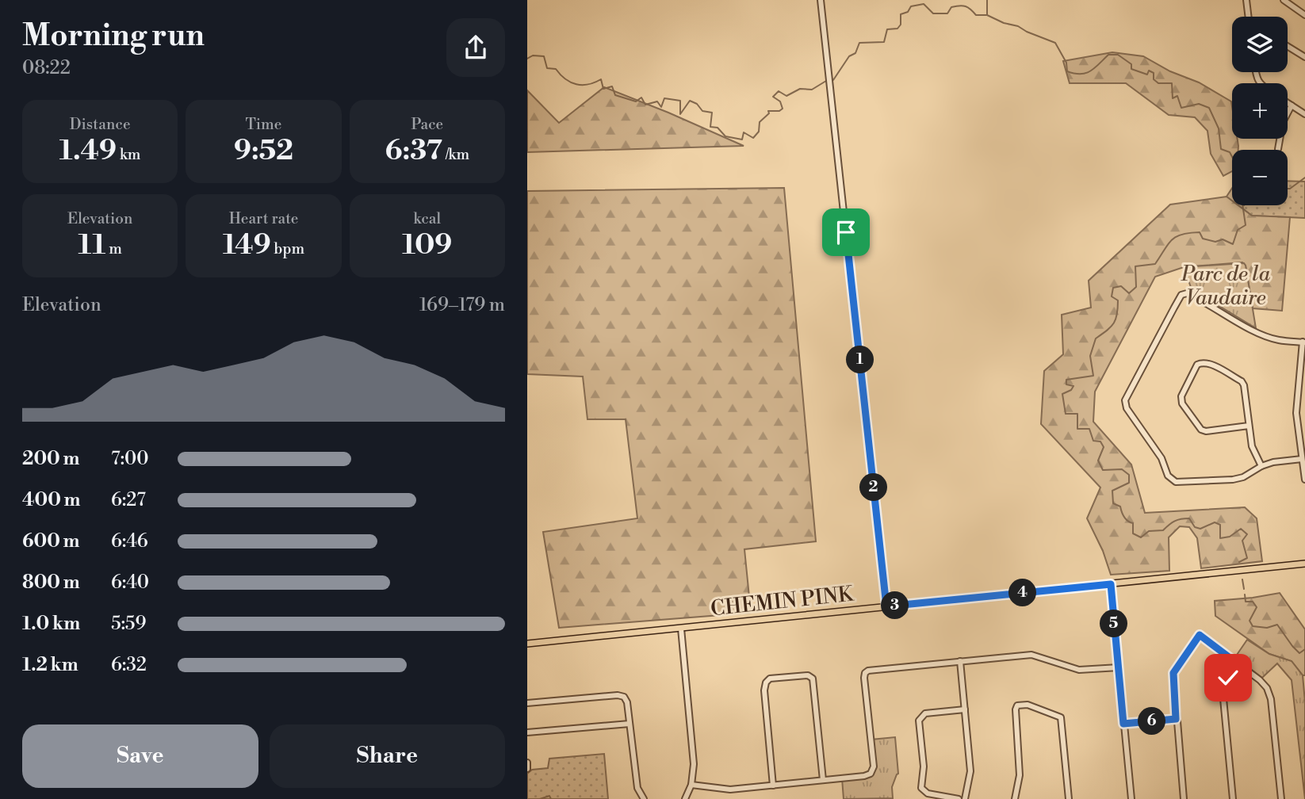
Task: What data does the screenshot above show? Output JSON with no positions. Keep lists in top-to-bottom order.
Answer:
{
  "streets": {
    "main road": ["CHEMIN PINK"]
  },
  "parks": ["Parc de la Vaudaire"],
  "page": {
    "heading": ["Morning run", "08:22"],
    "map_buttons": ["+", "−"],
    "stats": [
      ["Distance", "1.49 km"],
      ["Time", "9:52"],
      ["Pace", "6:37 /km"],
      ["Elevation", "11 m"],
      ["Heart rate", "149 bpm"],
      ["kcal", "109"]
    ],
    "chart": ["Elevation", "169–179 m"],
    "pins": [
      "1",
      "2",
      "4",
      "3",
      "5",
      "6"
    ],
    "list": [
      {
        "name": "200 m",
        "note": "7:00"
      },
      {
        "name": "400 m",
        "note": "6:27"
      },
      {
        "name": "600 m",
        "note": "6:46"
      },
      {
        "name": "800 m",
        "note": "6:40"
      },
      {
        "name": "1.0 km",
        "note": "5:59"
      },
      {
        "name": "1.2 km",
        "note": "6:32"
      }
    ],
    "buttons": ["Save", "Share"]
  }
}
